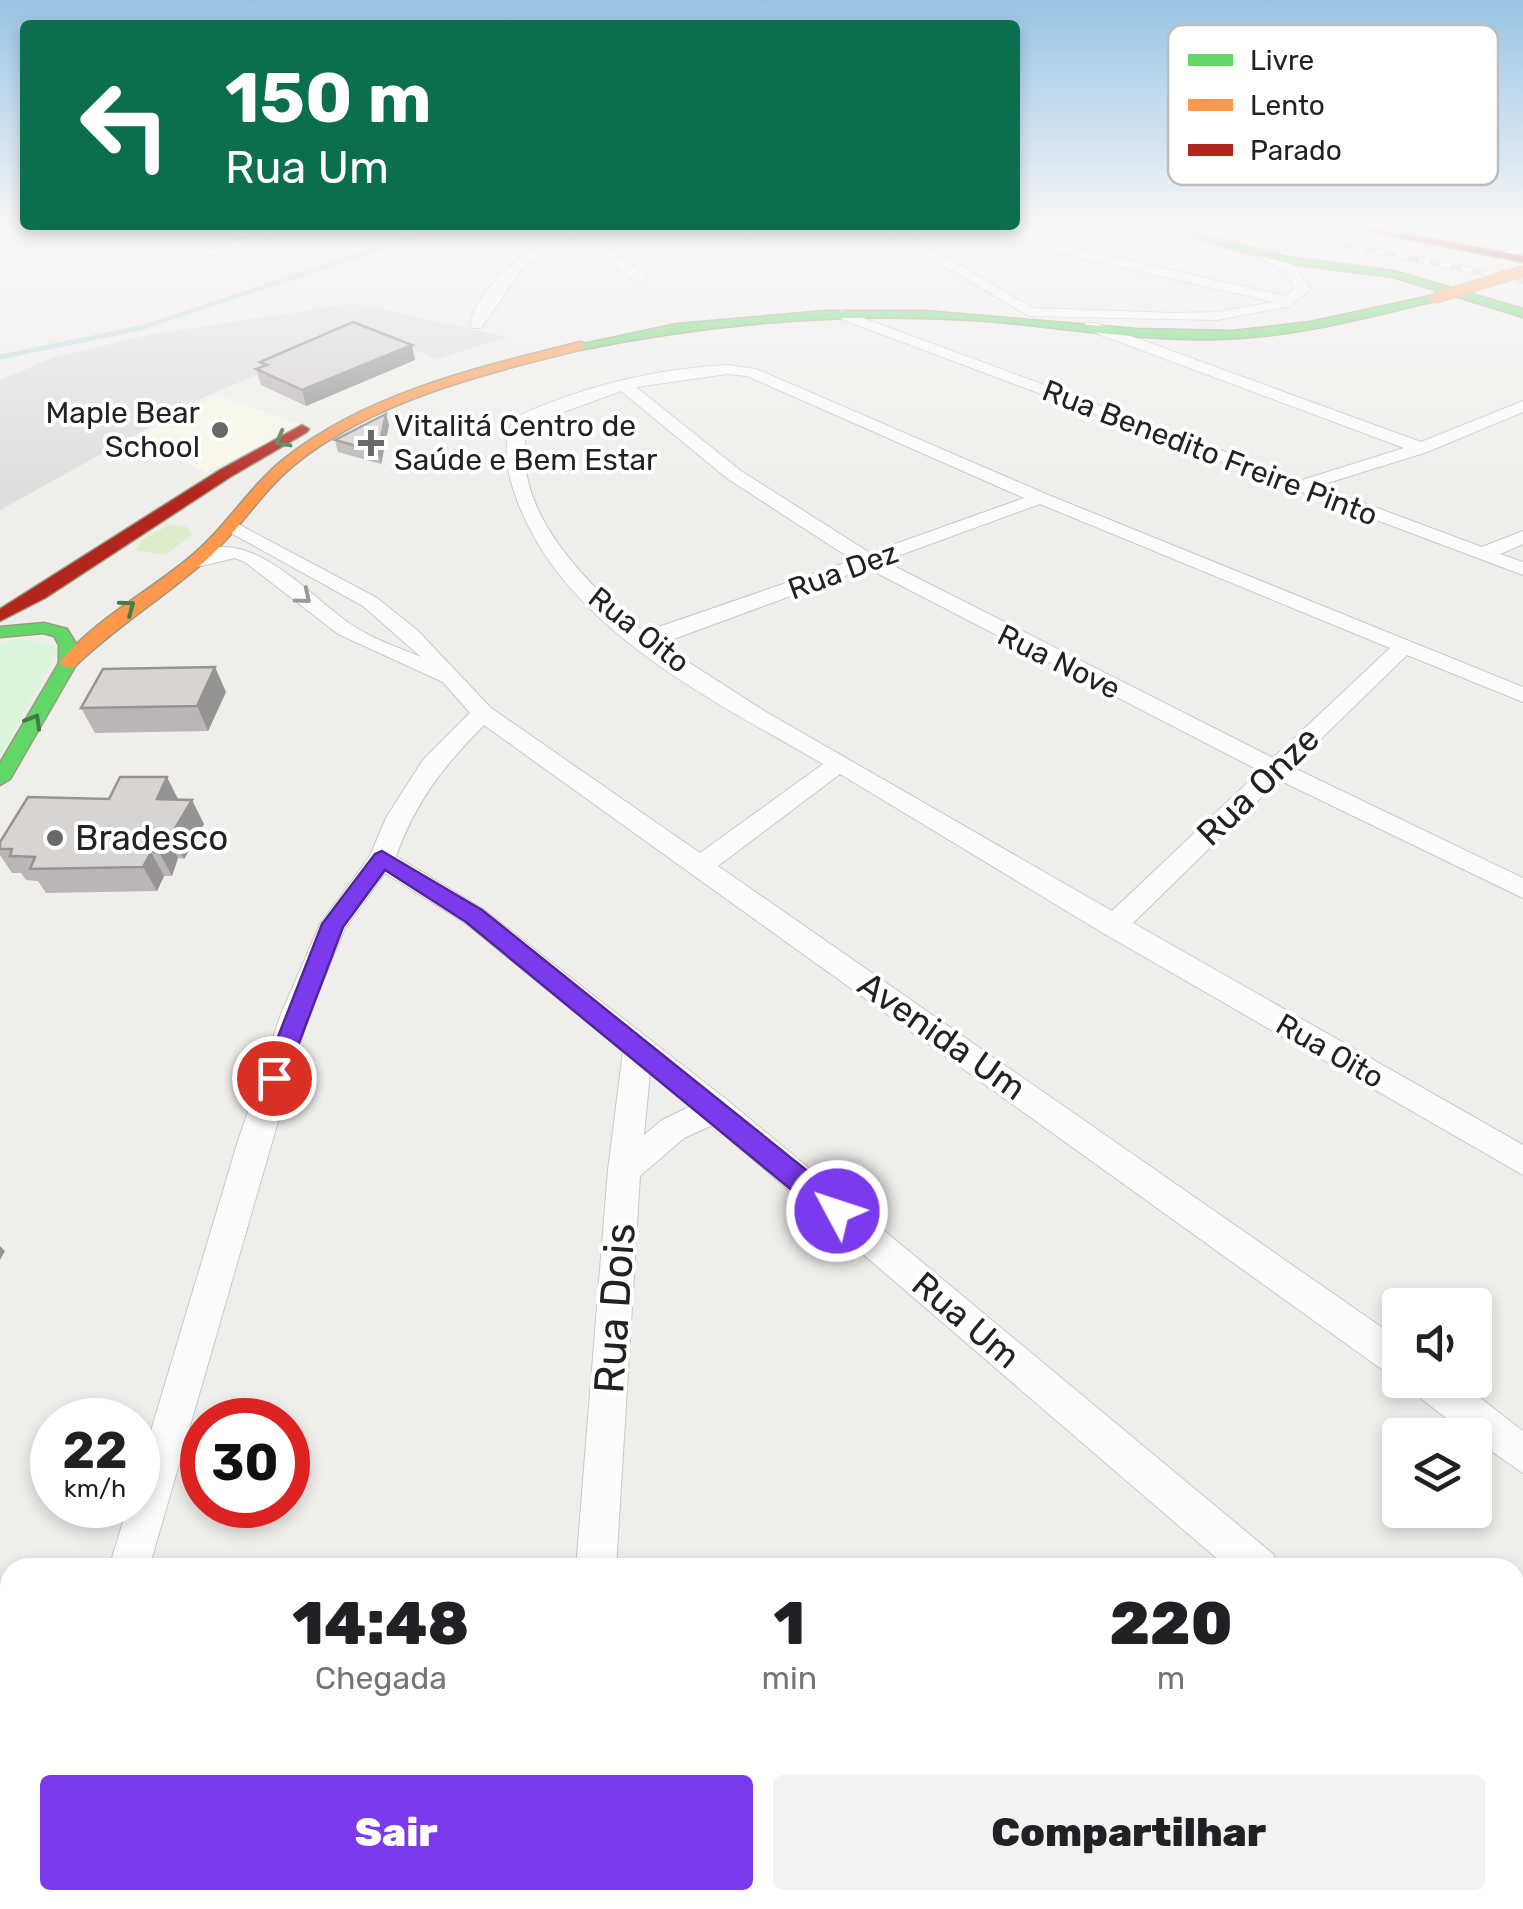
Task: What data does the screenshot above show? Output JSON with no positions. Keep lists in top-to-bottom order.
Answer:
{
  "streets": {
    "street": [
      "Rua Benedito Freire Pinto",
      "Rua Dez",
      "Rua Oito",
      "Rua Nove",
      "Rua Onze",
      "Avenida Um",
      "Rua Dois",
      "Rua Um"
    ]
  },
  "crossings": [
    ["Rua Dez", "Rua Oito"],
    ["Rua Dez", "Rua Nove"],
    ["Rua Oito", "Rua Nove"],
    ["Rua Oito", "Rua Onze"],
    ["Rua Nove", "Rua Onze"],
    ["Rua Dois", "Rua Um"]
  ],
  "places": {
    "other": ["Maple Bear School", "Bradesco"],
    "health": ["Vitalitá Centro de Saúde e Bem Estar"]
  },
  "legend": ["Livre", "Lento", "Parado"],
  "page": {
    "turn": ["150 m", "Rua Um"],
    "speed": "22 km/h",
    "limit": "30",
    "eta": [
      "14:48",
      "Chegada",
      "1",
      "min",
      "220",
      "m"
    ],
    "buttons": ["Sair", "Compartilhar"]
  }
}
